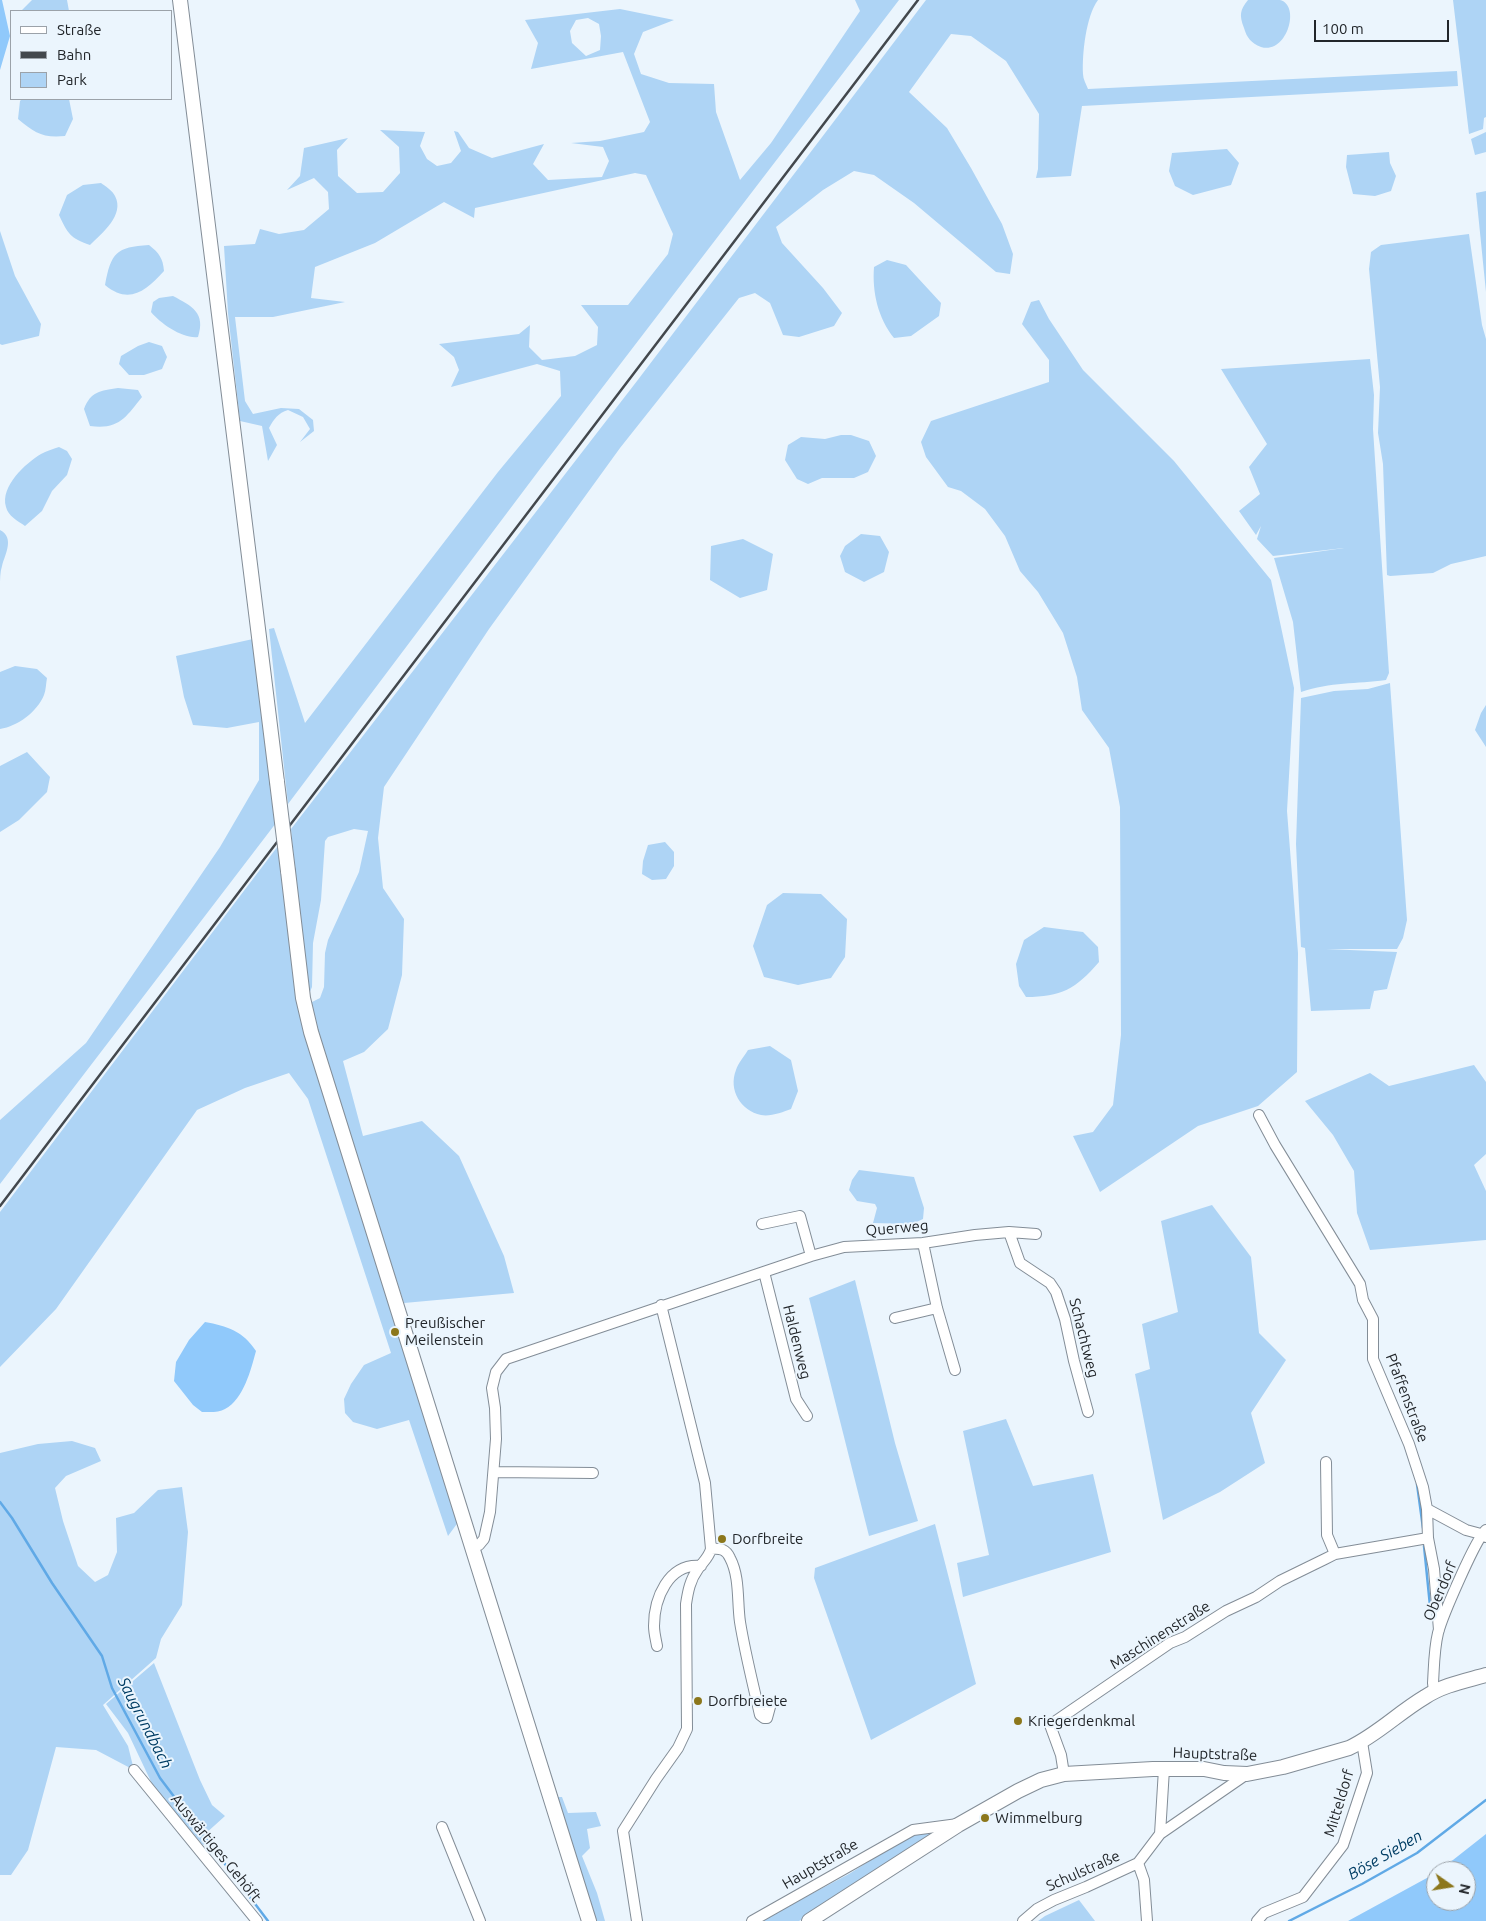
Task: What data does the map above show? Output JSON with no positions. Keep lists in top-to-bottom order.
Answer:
{
  "streets": {
    "main road": ["Hauptstraße"],
    "street": [
      "Querweg",
      "Schachtweg",
      "Haldenweg",
      "Pfaffenstraße",
      "Oberdorf",
      "Maschinenstraße",
      "Mitteldorf",
      "Auswärtiges Gehöft",
      "Schulstraße"
    ]
  },
  "crossings": [
    ["Querweg", "Schachtweg"],
    ["Querweg", "Haldenweg"],
    ["Pfaffenstraße", "Oberdorf"],
    ["Pfaffenstraße", "Maschinenstraße"],
    ["Oberdorf", "Hauptstraße"],
    ["Maschinenstraße", "Hauptstraße"],
    ["Hauptstraße", "Mitteldorf"],
    ["Hauptstraße", "Schulstraße"]
  ],
  "water": ["Saugrundbach", "Böse Sieben"],
  "places": [
    "Preußischer Meilenstein",
    "Dorfbreite",
    "Dorfbreiete",
    "Kriegerdenkmal",
    "Wimmelburg"
  ],
  "legend": ["Straße", "Bahn", "Park"],
  "scale_bar": "100 m",
  "north": "right"
}
